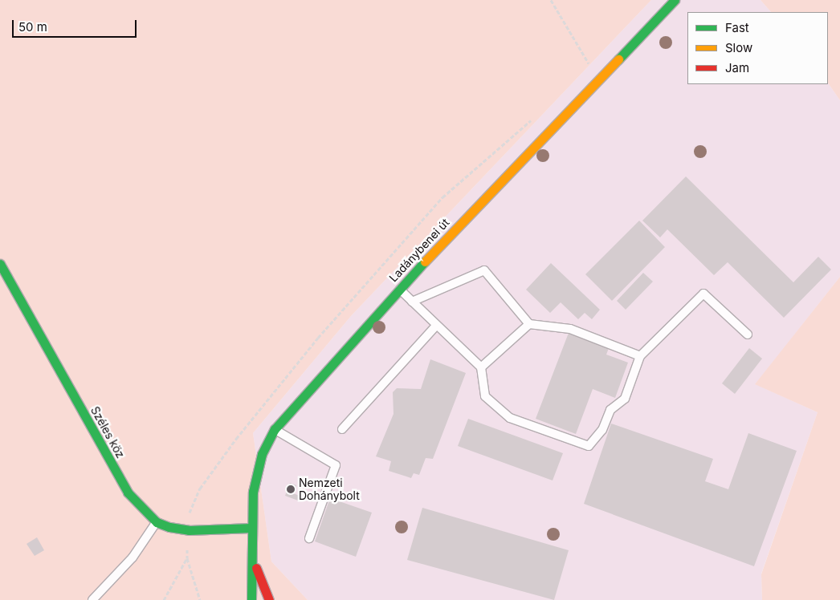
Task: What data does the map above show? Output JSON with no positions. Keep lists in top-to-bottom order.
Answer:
{
  "streets": {
    "main road": ["Ladánybenei út", "Széles köz"]
  },
  "places": ["Nemzeti Dohánybolt"],
  "legend": ["Fast", "Slow", "Jam"],
  "scale_bar": "50 m"
}
